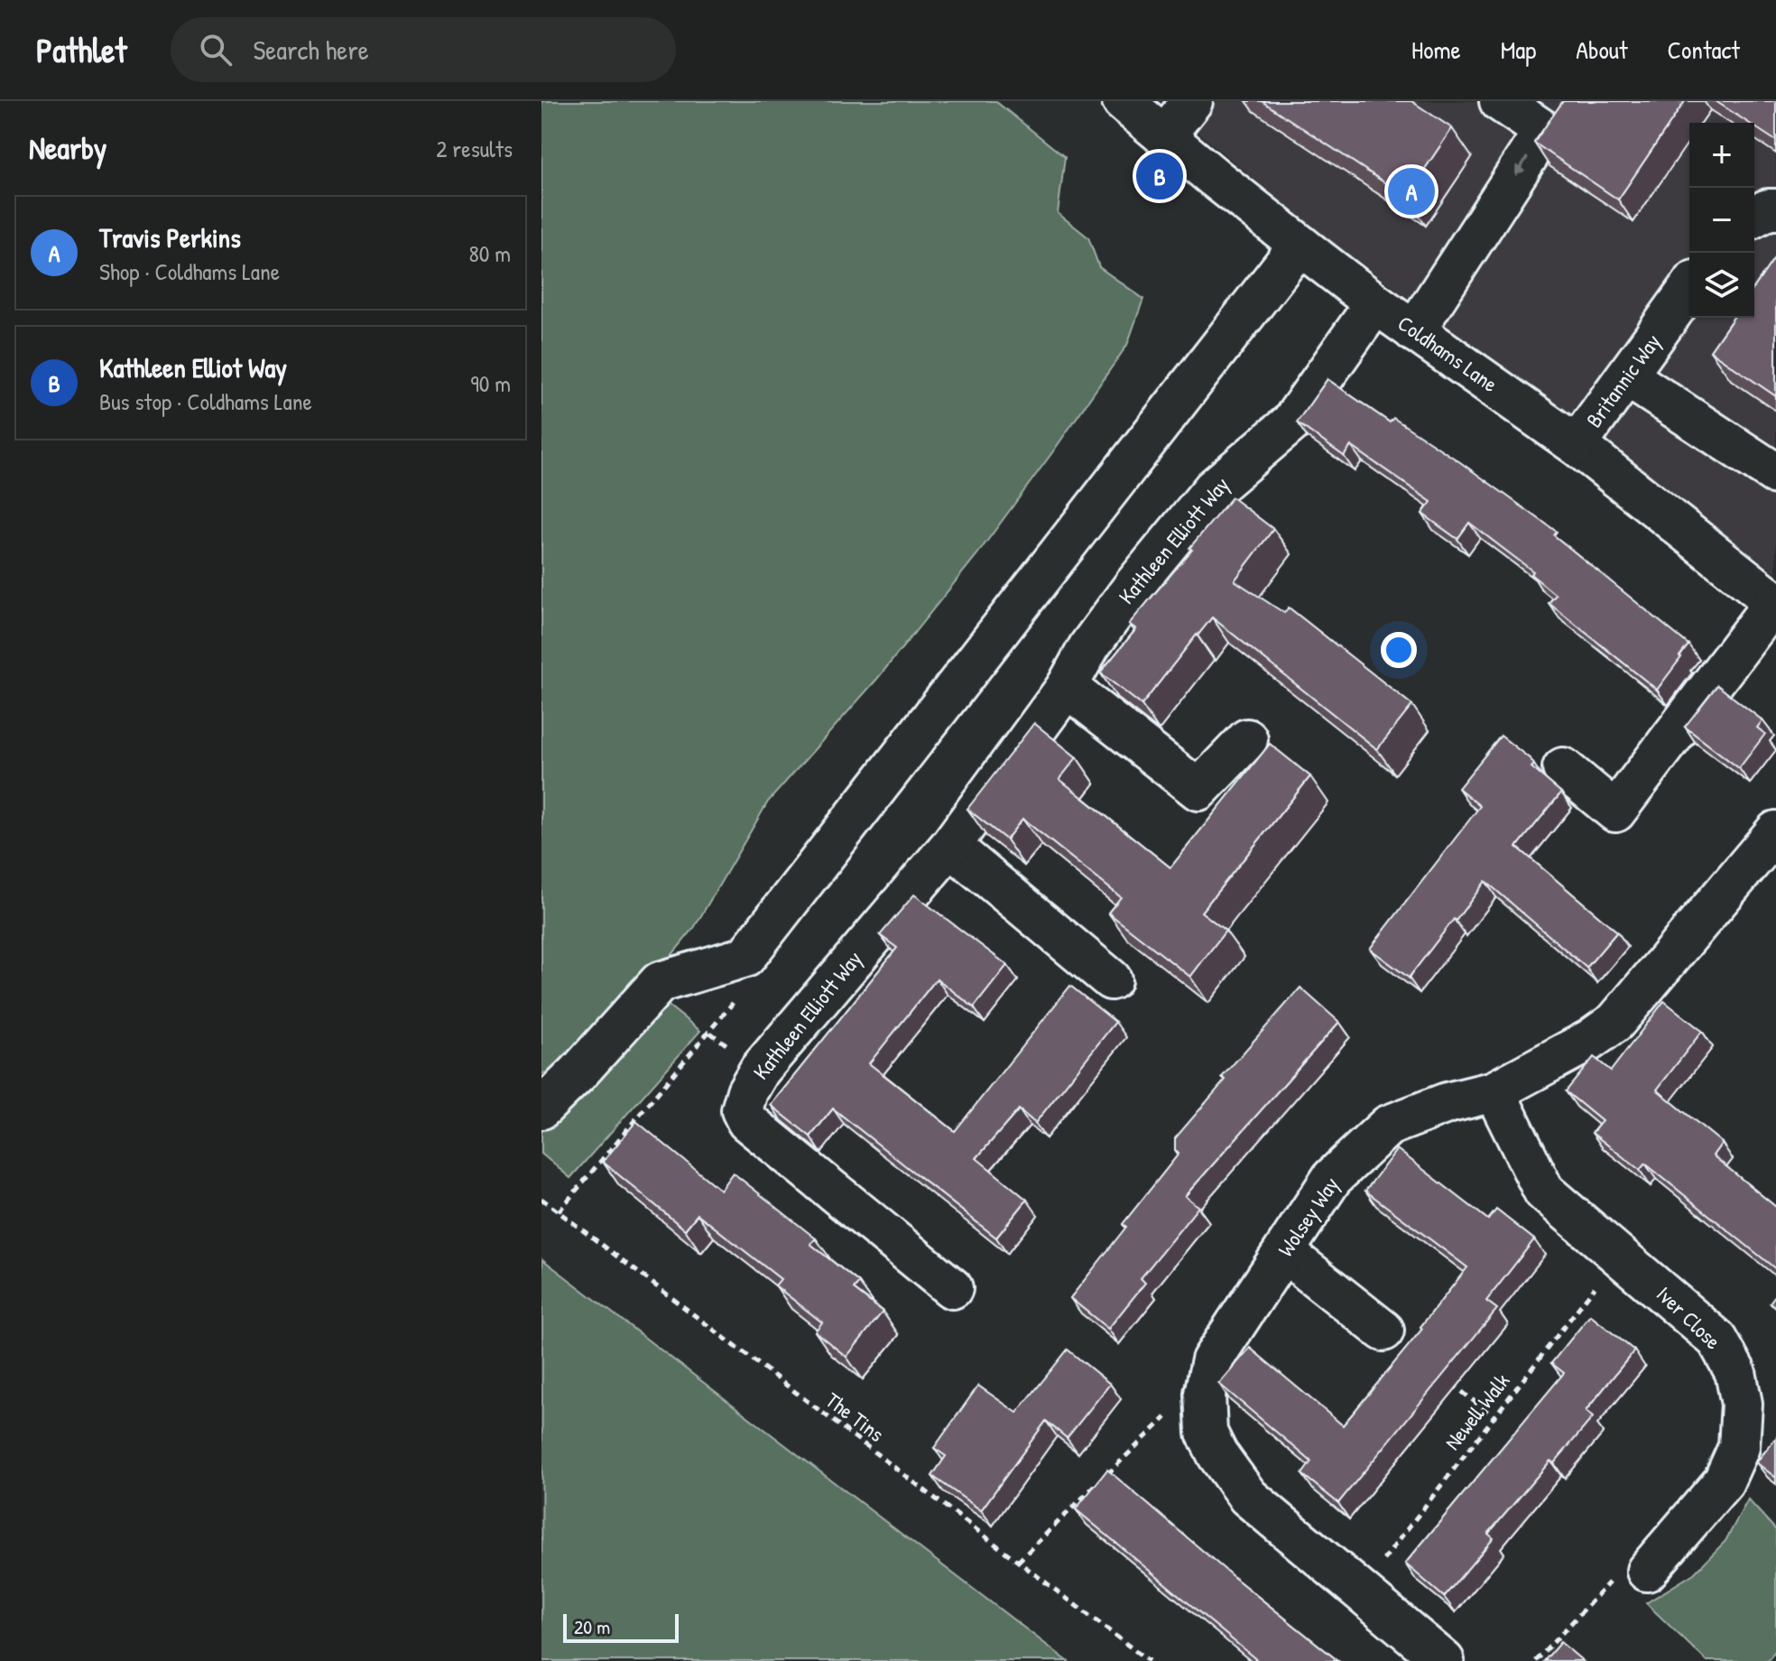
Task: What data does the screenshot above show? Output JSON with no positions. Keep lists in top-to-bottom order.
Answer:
{
  "streets": {
    "street": [
      "Coldhams Lane",
      "Britannic Way",
      "Kathleen Elliott Way",
      "Wolsey Way",
      "Iver Close"
    ],
    "path": ["Newell Walk", "The Tins"]
  },
  "crossings": [
    ["Coldhams Lane", "Britannic Way"],
    ["Coldhams Lane", "Kathleen Elliott Way"],
    ["Wolsey Way", "Iver Close"],
    ["Wolsey Way", "Newell Walk"],
    ["Iver Close", "Newell Walk"]
  ],
  "scale_bar": "20 m",
  "page": {
    "header": "Pathlet",
    "search": "Search here",
    "nav": [
      "Home",
      "Map",
      "About",
      "Contact"
    ],
    "heading": ["Nearby", "2 results"],
    "map_buttons": ["+", "−"],
    "pins": ["B", "A"],
    "list": [
      {
        "mark": "A",
        "name": "Travis Perkins",
        "note": "Shop · Coldhams Lane",
        "value": "80 m"
      },
      {
        "mark": "B",
        "name": "Kathleen Elliot Way",
        "note": "Bus stop · Coldhams Lane",
        "value": "90 m"
      }
    ],
    "scale": "20 m"
  }
}
